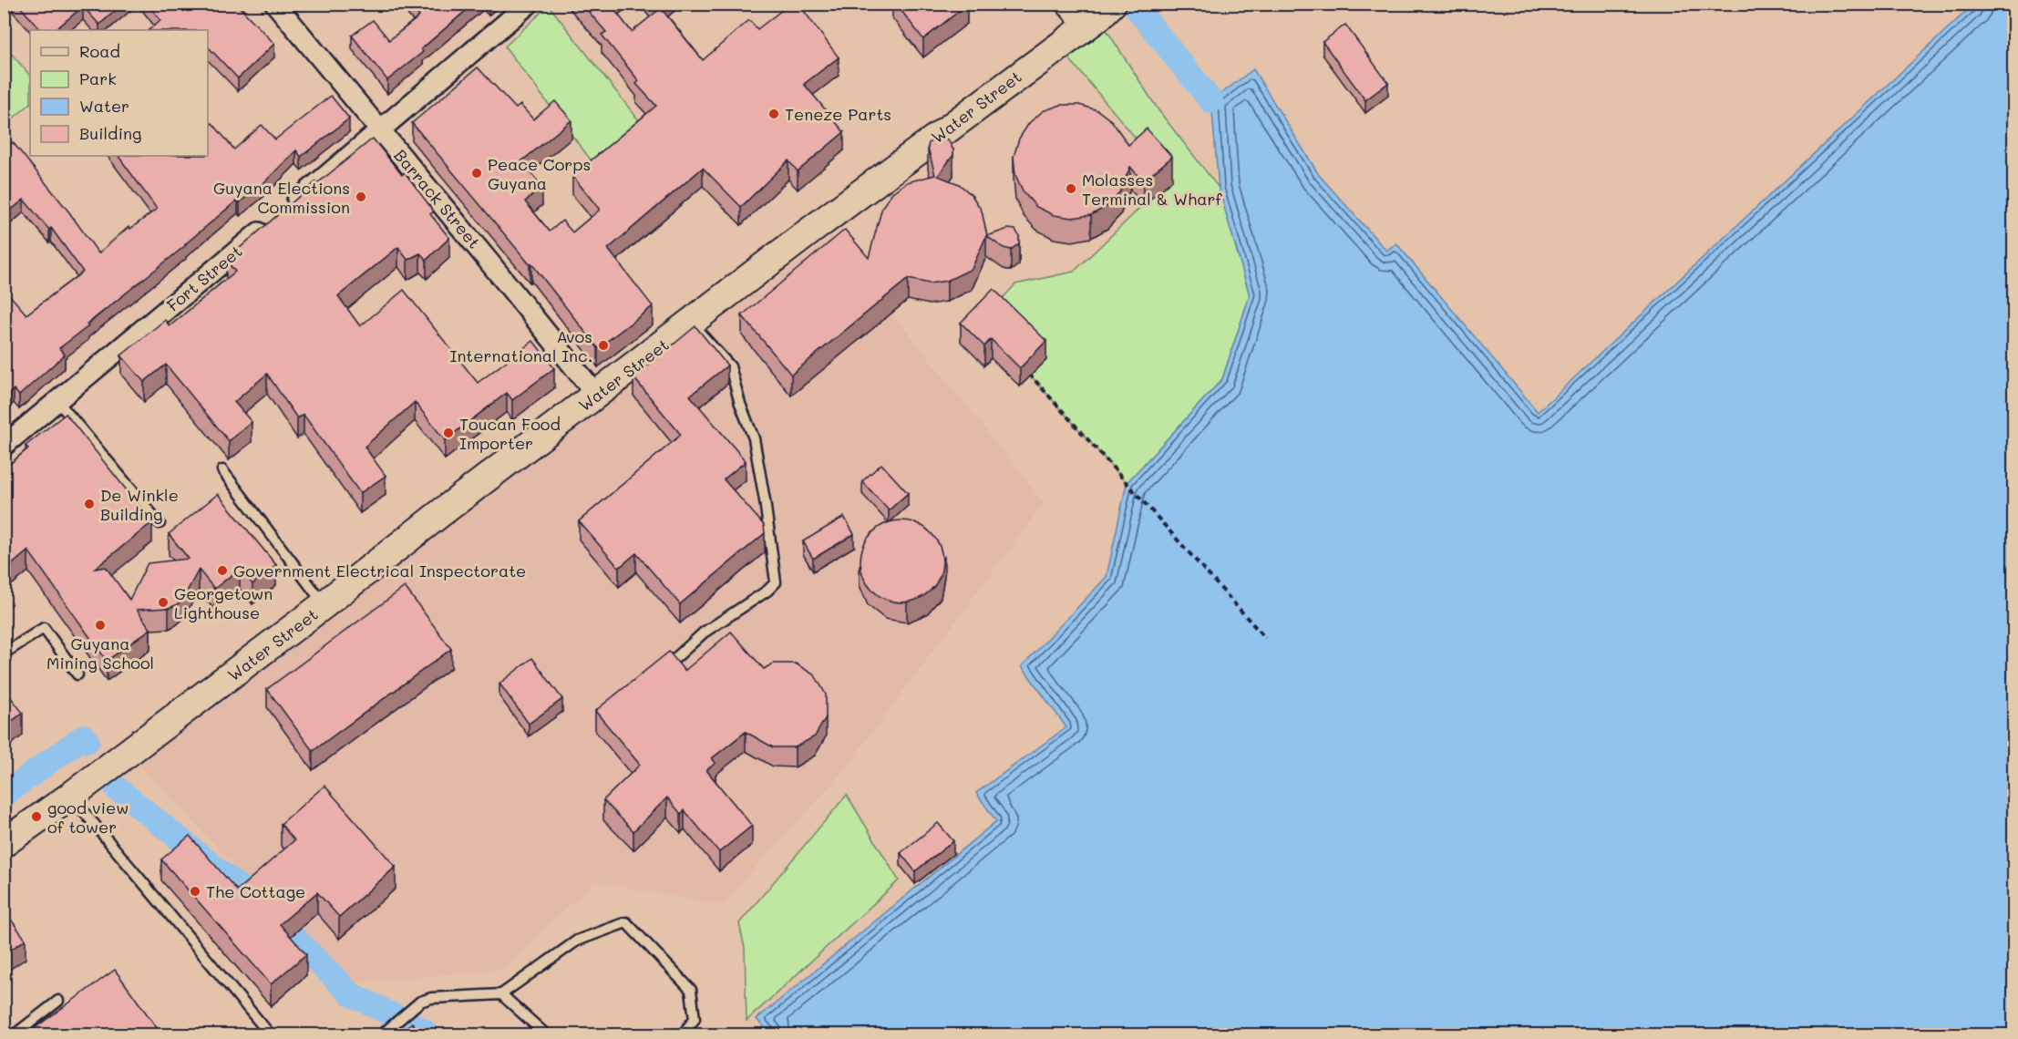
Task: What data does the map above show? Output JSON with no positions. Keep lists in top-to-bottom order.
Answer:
{
  "streets": {
    "street": ["Water Street", "Barrack Street", "Fort Street"]
  },
  "crossings": [
    ["Water Street", "Barrack Street"],
    ["Barrack Street", "Fort Street"]
  ],
  "places": [
    "Teneze Parts",
    "Peace Corps Guyana",
    "Molasses Terminal & Wharf",
    "Guyana Elections Commission",
    "Avos International Inc.",
    "Toucan Food Importer",
    "De Winkle Building",
    "Government Electrical Inspectorate",
    "Georgetown Lighthouse",
    "Guyana Mining School",
    "good view of tower",
    "The Cottage"
  ],
  "legend": [
    "Road",
    "Park",
    "Water",
    "Building"
  ]
}
